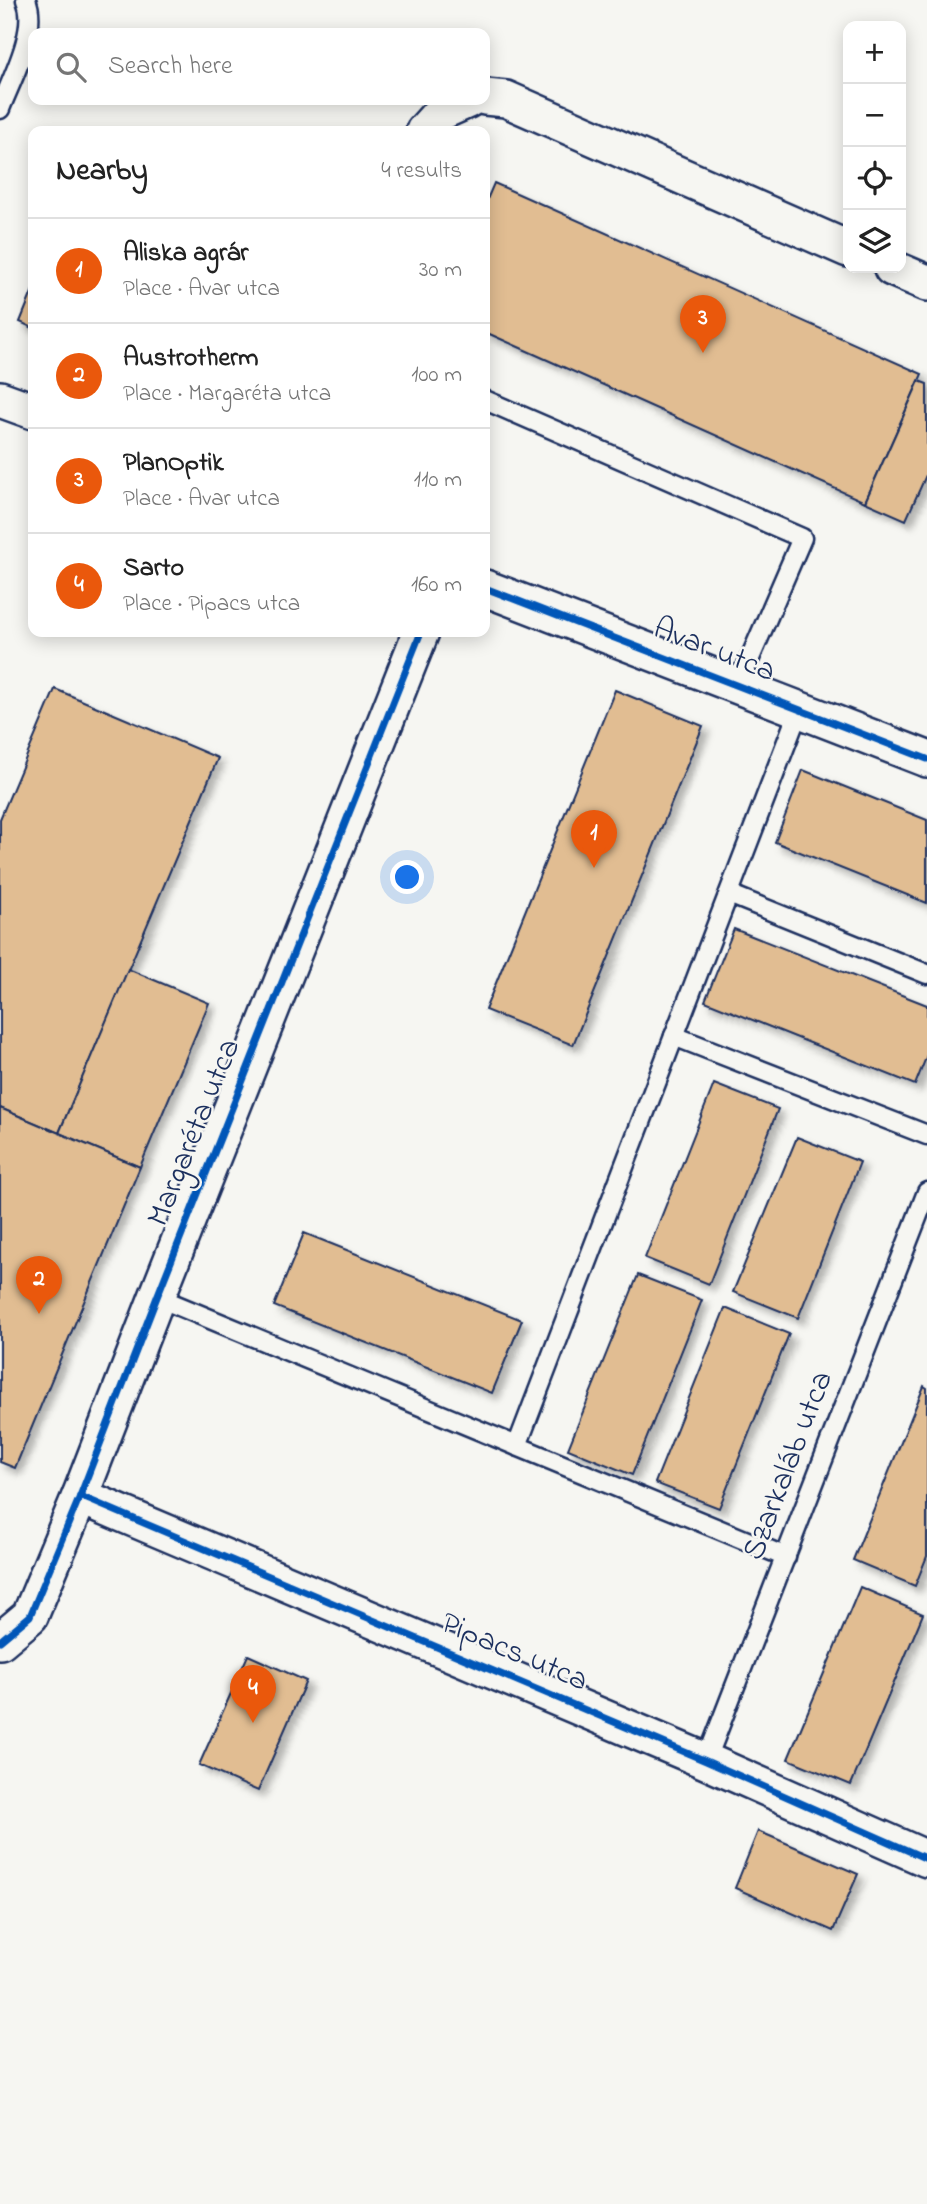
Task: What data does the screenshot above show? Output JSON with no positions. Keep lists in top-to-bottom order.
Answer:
{
  "streets": {
    "street": ["Avar utca", "Margaréta utca", "Pipacs utca"],
    "lane": ["Szarkaláb utca"]
  },
  "crossings": [
    ["Margaréta utca", "Pipacs utca"],
    ["Szarkaláb utca", "Pipacs utca"]
  ],
  "page": {
    "map_buttons": ["+", "−"],
    "search": "Search here",
    "heading": ["Nearby", "4 results"],
    "list": [
      {
        "mark": "1",
        "name": "Aliska agrár",
        "note": "Place · Avar utca",
        "value": "30 m"
      },
      {
        "mark": "2",
        "name": "Austrotherm",
        "note": "Place · Margaréta utca",
        "value": "100 m"
      },
      {
        "mark": "3",
        "name": "PlanOptik",
        "note": "Place · Avar utca",
        "value": "110 m"
      },
      {
        "mark": "4",
        "name": "Sarto",
        "note": "Place · Pipacs utca",
        "value": "160 m"
      }
    ],
    "pins": [
      "3",
      "1",
      "2",
      "4"
    ]
  }
}
